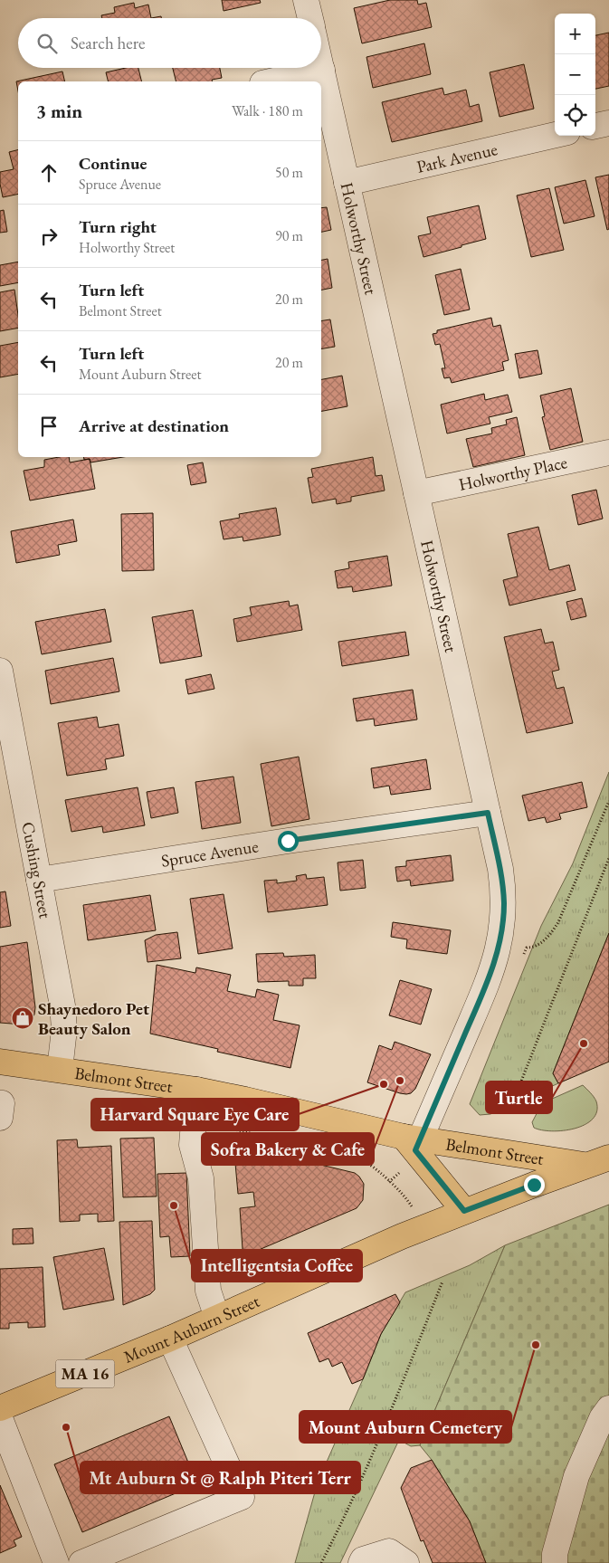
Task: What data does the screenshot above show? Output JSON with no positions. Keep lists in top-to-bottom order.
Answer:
{
  "streets": {
    "main road": ["Belmont Street", "Mount Auburn Street", "MA 16"],
    "street": [
      "Park Avenue",
      "Holworthy Street",
      "Holworthy Place",
      "Spruce Avenue",
      "Cushing Street"
    ]
  },
  "crossings": [
    ["Park Avenue", "Holworthy Street"],
    ["Holworthy Street", "Holworthy Place"],
    ["Holworthy Street", "Spruce Avenue"],
    ["Holworthy Street", "Belmont Street"],
    ["Spruce Avenue", "Cushing Street"],
    ["Cushing Street", "Belmont Street"],
    ["Belmont Street", "Mount Auburn Street"]
  ],
  "places": {
    "shop": ["Shaynedoro Pet Beauty Salon"],
    "other": [
      "Turtle",
      "Sofra Bakery & Cafe",
      "Harvard Square Eye Care",
      "Intelligentsia Coffee",
      "Mount Auburn Cemetery",
      "Mt Auburn St @ Ralph Piteri Terr"
    ]
  },
  "page": {
    "map_buttons": ["+", "−"],
    "search": "Search here",
    "heading": ["3 min", "Walk · 180 m"],
    "list": [
      ["Continue", "Spruce Avenue", "50 m"],
      ["Turn right", "Holworthy Street", "90 m"],
      ["Turn left", "Belmont Street", "20 m"],
      ["Turn left", "Mount Auburn Street", "20 m"],
      "Arrive at destination"
    ]
  }
}
